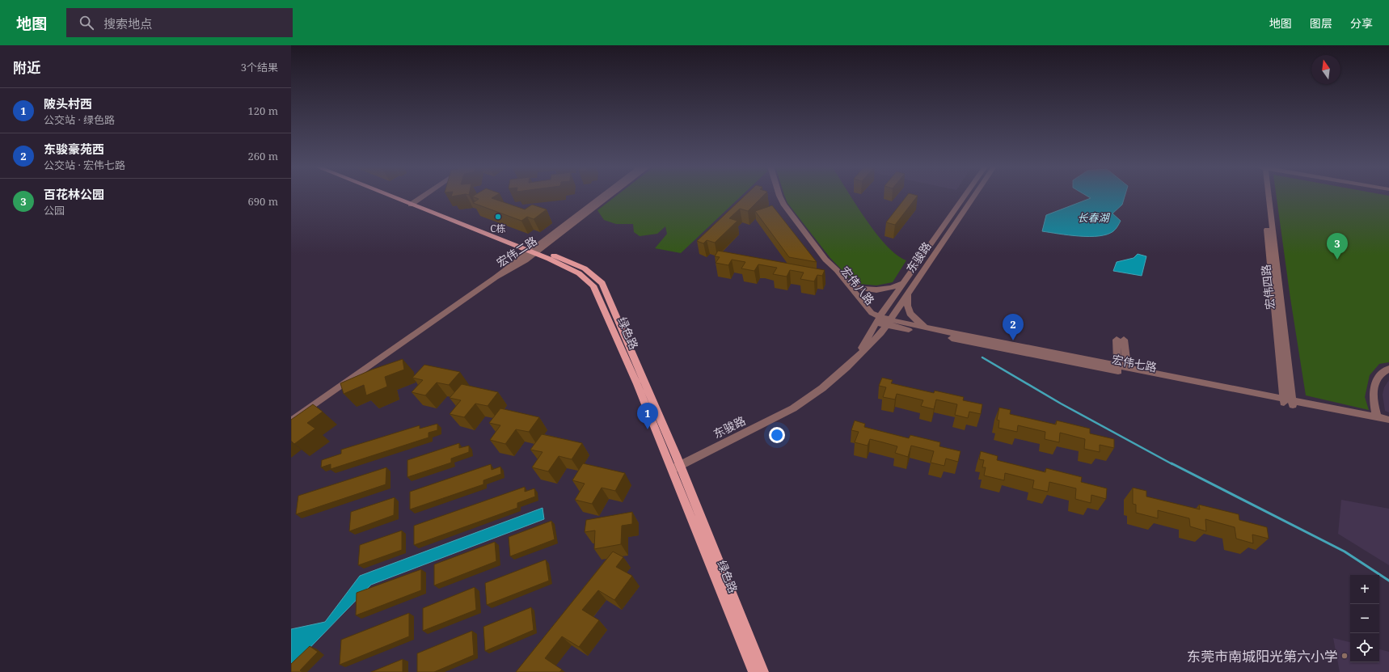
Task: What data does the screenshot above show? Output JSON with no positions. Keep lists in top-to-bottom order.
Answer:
{
  "streets": {
    "main road": ["绿色路"],
    "street": [
      "宏伟二路",
      "东骏路",
      "宏伟八路",
      "宏伟四路",
      "宏伟七路"
    ]
  },
  "crossings": [
    ["宏伟二路", "绿色路"],
    ["东骏路", "宏伟八路"],
    ["东骏路", "绿色路"],
    ["东骏路", "宏伟七路"],
    ["宏伟八路", "宏伟七路"],
    ["宏伟四路", "宏伟七路"]
  ],
  "water": ["长春湖"],
  "places": ["C栋", "东莞市南城阳光第六小学"],
  "north": "top",
  "page": {
    "header": "地图",
    "search": "搜索地点",
    "nav": ["地图", "图层", "分享"],
    "heading": ["附近", "3个结果"],
    "list": [
      {
        "mark": "1",
        "name": "陂头村西",
        "note": "公交站 · 绿色路",
        "value": "120 m"
      },
      {
        "mark": "2",
        "name": "东骏豪苑西",
        "note": "公交站 · 宏伟七路",
        "value": "260 m"
      },
      {
        "mark": "3",
        "name": "百花林公园",
        "note": "公园",
        "value": "690 m"
      }
    ],
    "pins": ["3", "2", "1"],
    "map_buttons": ["+", "−"]
  }
}
